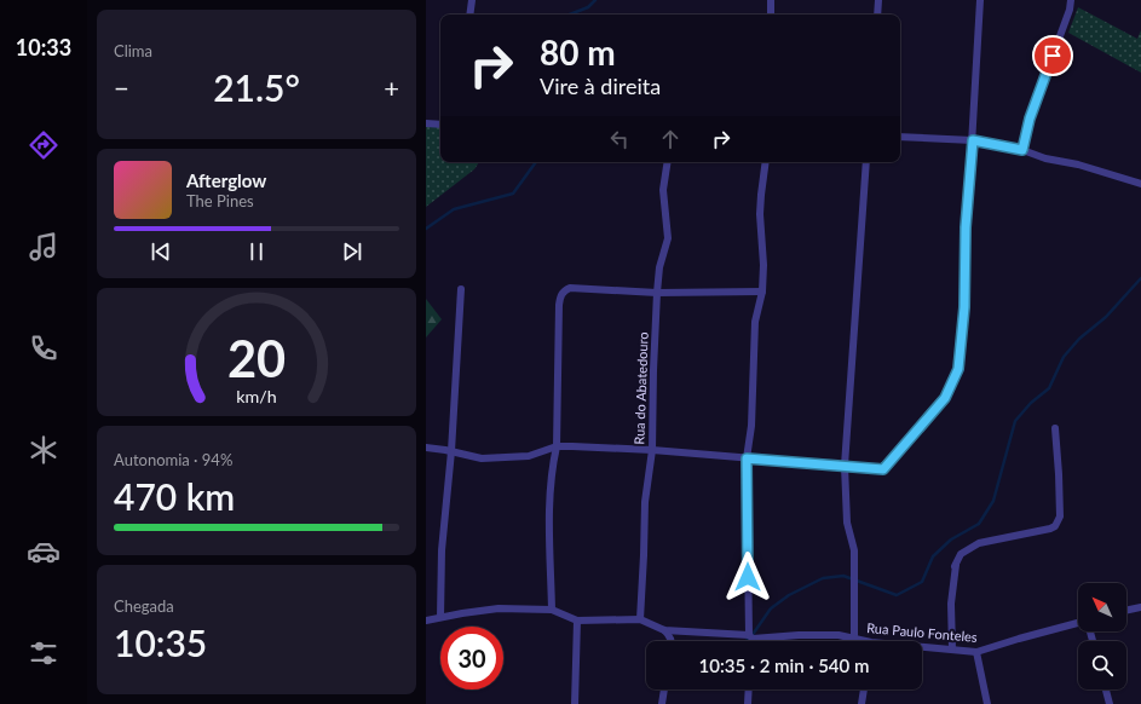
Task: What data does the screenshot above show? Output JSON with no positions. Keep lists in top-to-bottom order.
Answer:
{
  "streets": {
    "street": ["Rua do Abatedouro", "Rua Paulo Fonteles"]
  },
  "north": "top left",
  "page": {
    "tabs": "10:33",
    "tile": [
      "Clima",
      ["Autonomia · 94%", "470 km"],
      ["Chegada", "10:35"]
    ],
    "turn": ["80 m", "Vire à direita"],
    "heat": ["−", "21.5°", "+"],
    "song": ["Afterglow", "The Pines"],
    "limit": "30",
    "trip": "10:35 · 2 min · 540 m",
    "gauge": ["20", "km/h"]
  }
}
